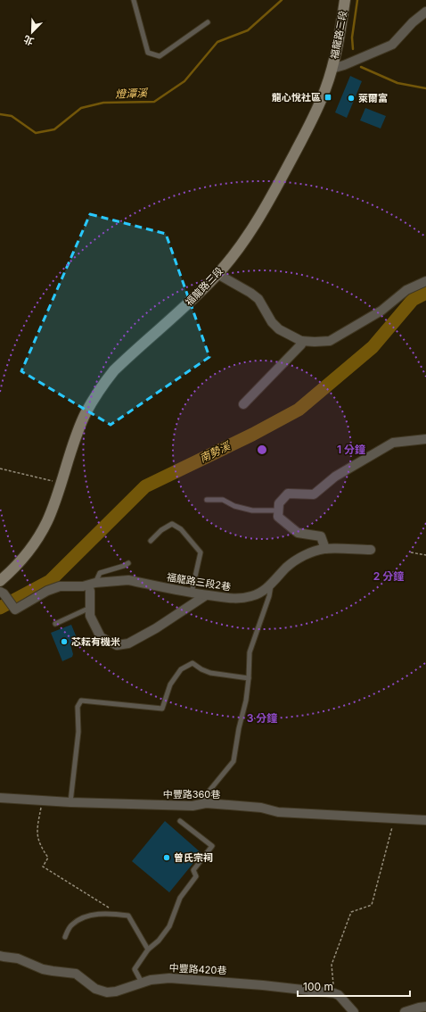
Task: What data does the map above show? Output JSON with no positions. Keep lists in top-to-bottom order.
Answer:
{
  "streets": {
    "main road": ["福龍路三段"],
    "street": ["福龍路三段2巷", "中豐路360巷", "中豐路420巷"]
  },
  "water": ["燈潭溪", "南勢溪"],
  "places": {
    "transit": ["龍心悅社區"],
    "other": ["萊爾富", "芯耘有機米", "曾氏宗祠"]
  },
  "scale_bar": "100 m",
  "north": "bottom left",
  "rings": ["1 分鐘", "2 分鐘", "3 分鐘"]
}
